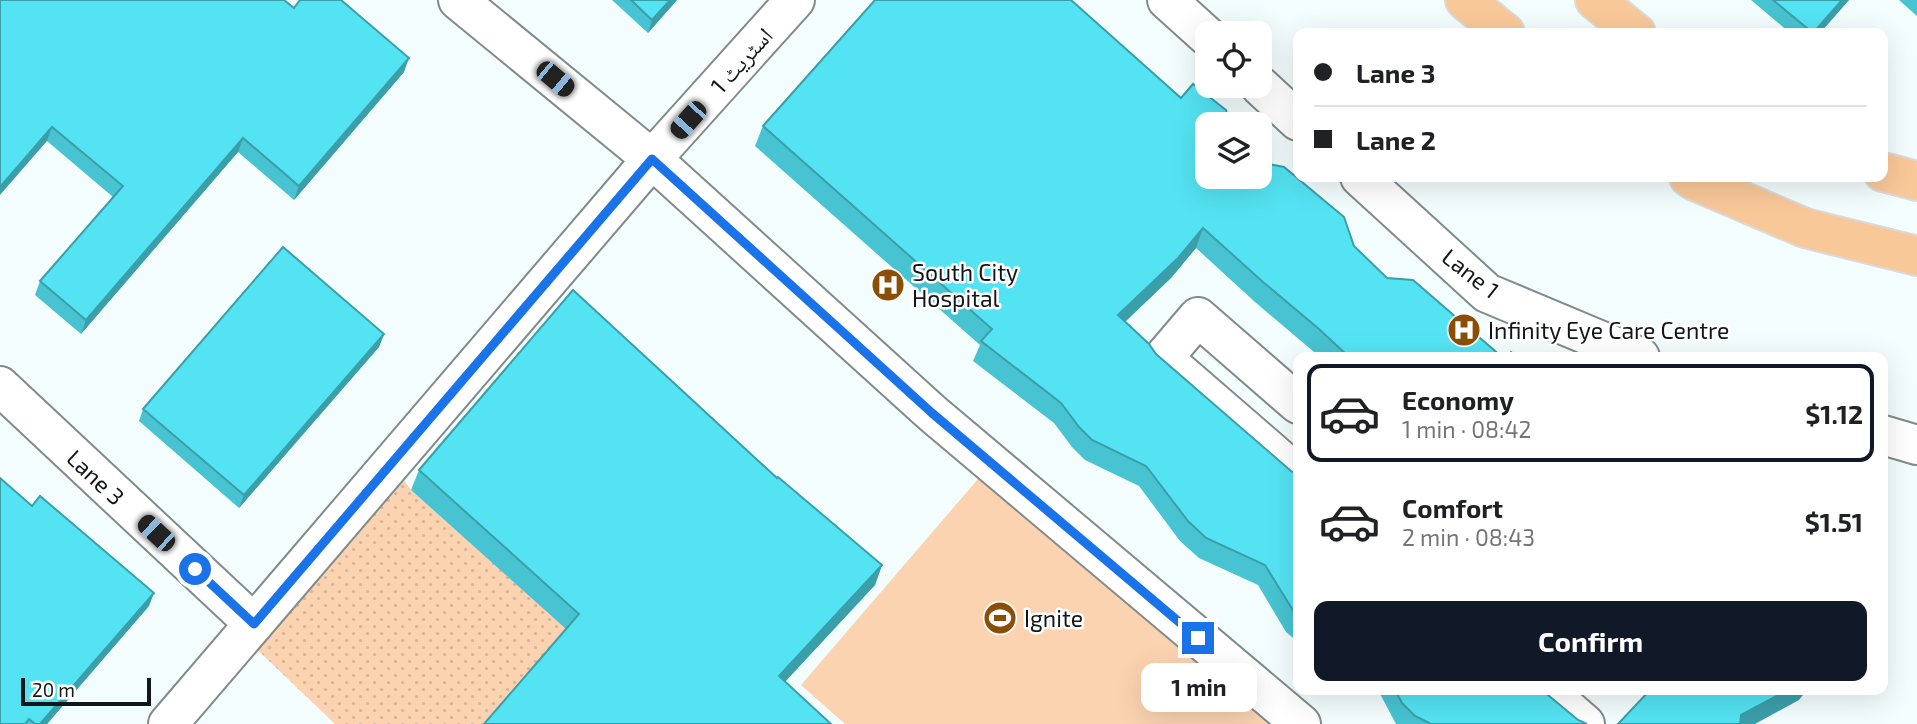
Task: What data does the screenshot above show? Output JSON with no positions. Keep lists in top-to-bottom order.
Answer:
{
  "streets": {
    "street": ["اسٹریٹ 1", "Lane 1", "Lane 3"]
  },
  "crossings": [
    ["اسٹریٹ 1", "Lane 3"]
  ],
  "places": {
    "hospital": ["South City Hospital", "Infinity Eye Care Centre"],
    "sports": ["Ignite"]
  },
  "scale_bar": "20 m",
  "page": {
    "banner": ["Lane 3", "Lane 2"],
    "list": [
      {
        "name": "Economy",
        "note": "1 min · 08:42",
        "value": "$1.12"
      },
      {
        "name": "Comfort",
        "note": "2 min · 08:43",
        "value": "$1.51"
      }
    ],
    "buttons": "Confirm",
    "bubble": "1 min",
    "scale": "20 m"
  }
}
